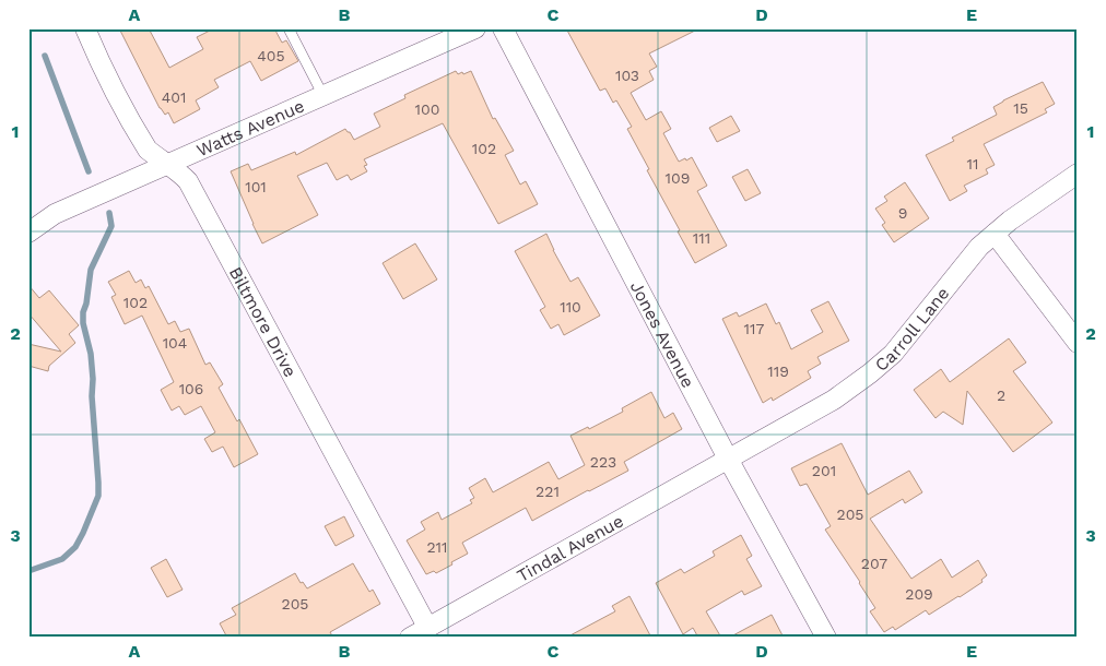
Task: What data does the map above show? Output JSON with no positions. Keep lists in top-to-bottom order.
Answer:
{
  "streets": {
    "street": [
      "Watts Avenue",
      "Biltmore Drive",
      "Carroll Lane",
      "Jones Avenue",
      "Tindal Avenue"
    ]
  },
  "crossings": [
    ["Watts Avenue", "Biltmore Drive"],
    ["Biltmore Drive", "Tindal Avenue"],
    ["Carroll Lane", "Jones Avenue"],
    ["Carroll Lane", "Tindal Avenue"],
    ["Jones Avenue", "Tindal Avenue"]
  ],
  "house_numbers": [
    "405",
    "103",
    "401",
    "15",
    "100",
    "102",
    "11",
    "109",
    "101",
    "9",
    "111",
    "102",
    "110",
    "117",
    "104",
    "119",
    "106",
    "2",
    "223",
    "201",
    "221",
    "205",
    "211",
    "207",
    "209",
    "205"
  ],
  "grid": {
    "columns": [
      "A",
      "B",
      "C",
      "D",
      "E"
    ],
    "rows": ["1", "2", "3"]
  }
}
